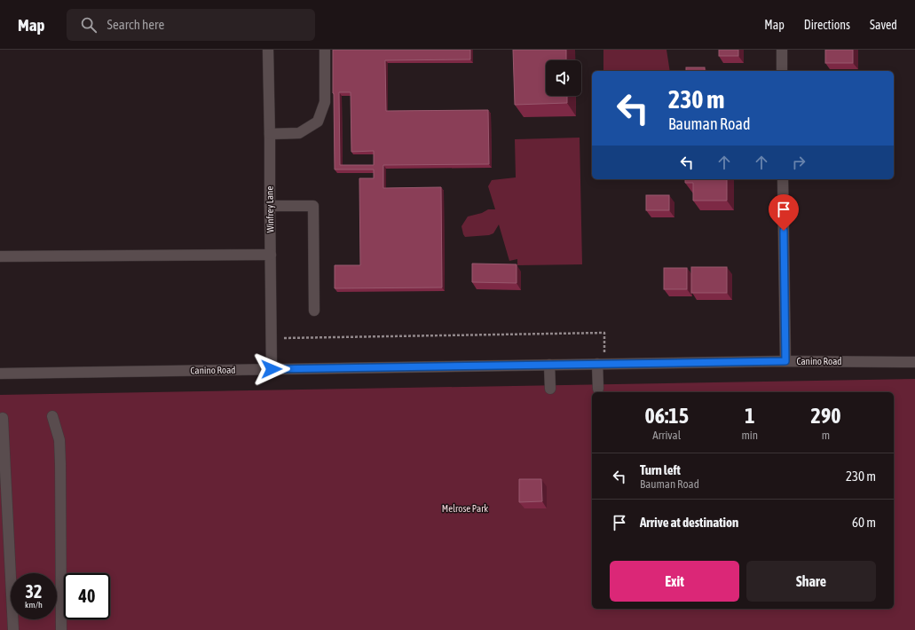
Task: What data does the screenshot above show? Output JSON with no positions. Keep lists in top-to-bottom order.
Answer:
{
  "streets": {
    "street": ["Winfrey Lane", "Canino Road"]
  },
  "crossings": [
    ["Winfrey Lane", "Canino Road"]
  ],
  "parks": ["Melrose Park"],
  "page": {
    "header": "Map",
    "search": "Search here",
    "nav": ["Map", "Directions", "Saved"],
    "turn": ["230 m", "Bauman Road"],
    "eta": [
      "06:15",
      "Arrival",
      "1",
      "min",
      "290",
      "m"
    ],
    "list": [
      {
        "name": "Turn left",
        "note": "Bauman Road",
        "value": "230 m"
      },
      {
        "name": "Arrive at destination",
        "value": "60 m"
      }
    ],
    "buttons": ["Exit", "Share"],
    "speed": "32 km/h",
    "limit": "40"
  }
}
